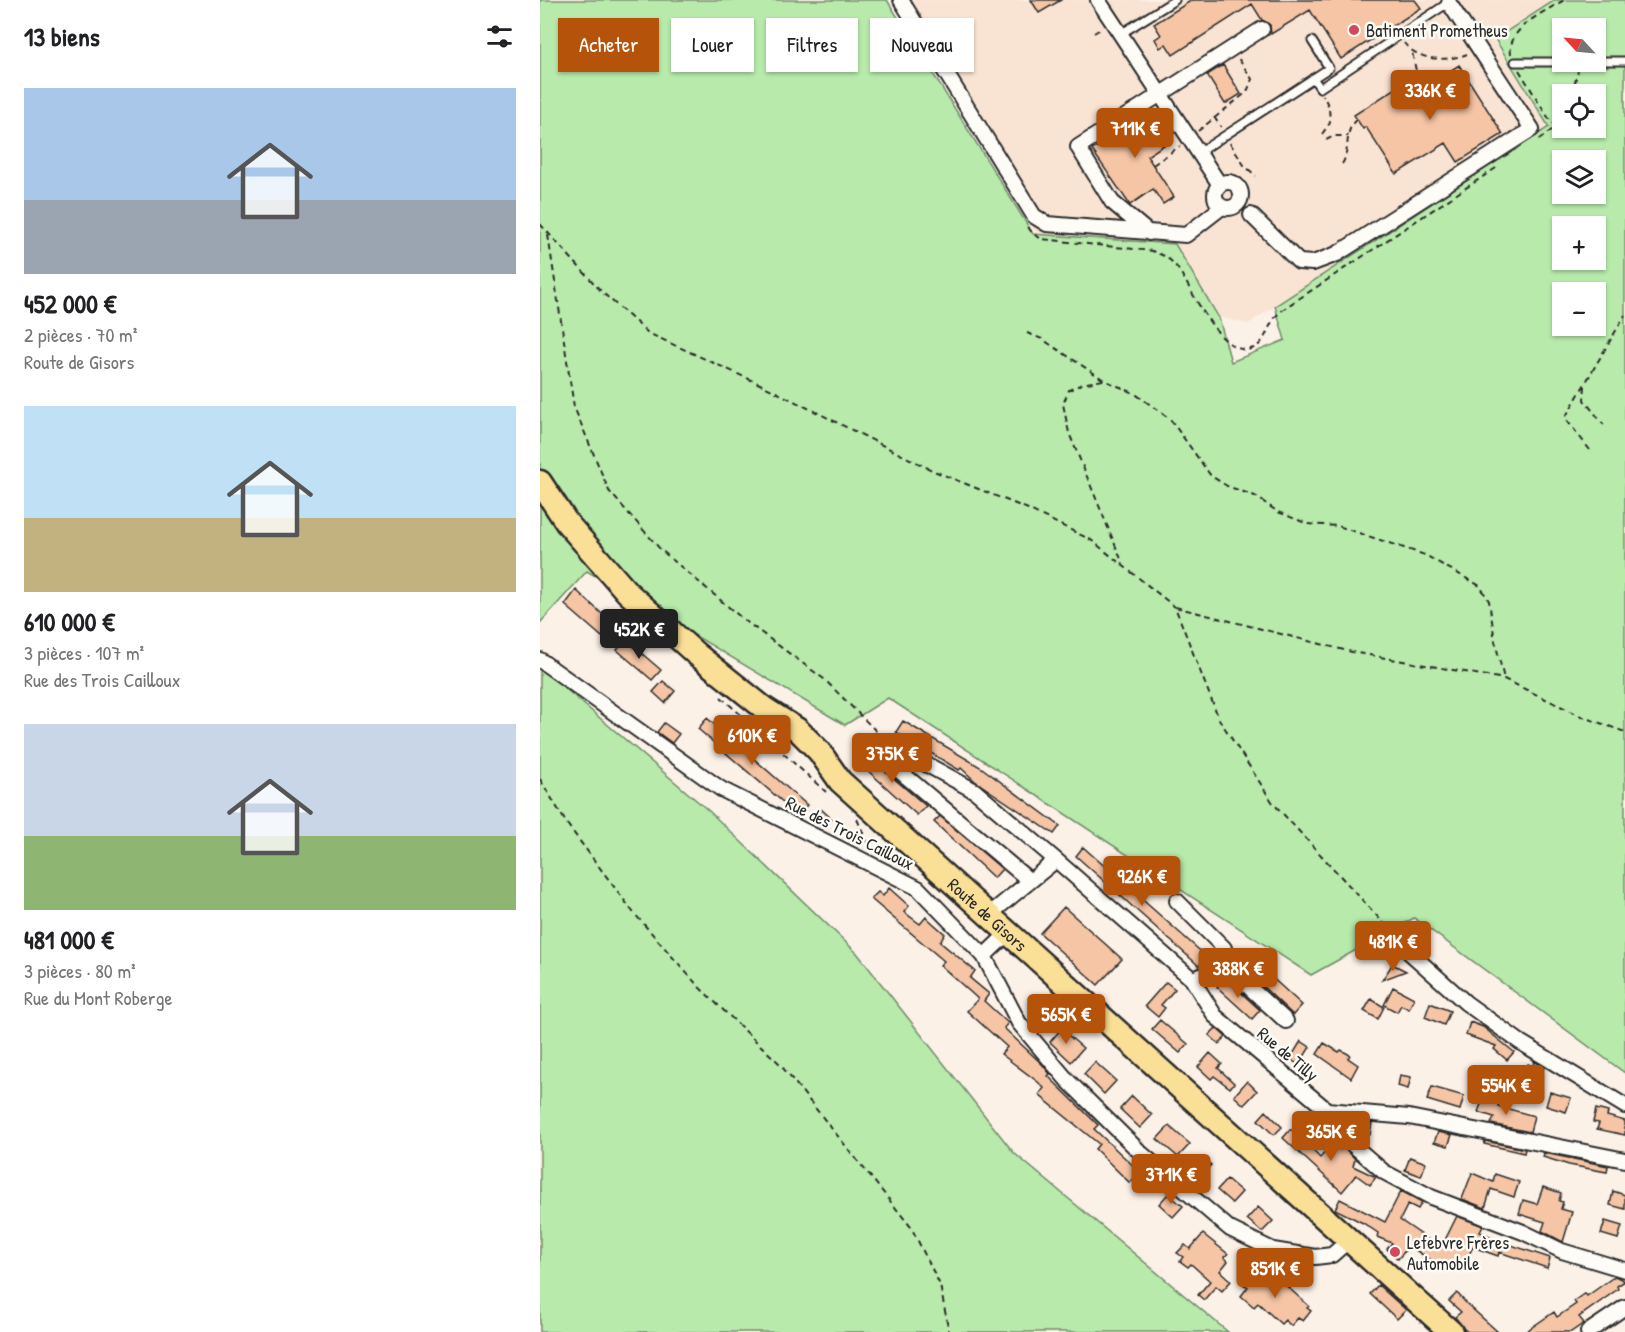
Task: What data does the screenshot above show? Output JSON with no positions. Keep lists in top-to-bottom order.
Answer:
{
  "streets": {
    "main road": ["Route de Gisors"],
    "street": ["Rue des Trois Cailloux", "Rue de Tilly"]
  },
  "crossings": [
    ["Rue des Trois Cailloux", "Route de Gisors"]
  ],
  "places": ["Batiment Prometheus", "Lefebvre Frères Automobile"],
  "north": "top left",
  "page": {
    "heading": "13 biens",
    "map_buttons": ["+", "−"],
    "chip": [
      "Acheter",
      "Louer",
      "Filtres",
      "Nouveau"
    ],
    "price": [
      "336K €",
      "711K €",
      "452K €",
      "610K €",
      "375K €",
      "926K €",
      "481K €",
      "388K €",
      "565K €",
      "554K €",
      "365K €",
      "371K €",
      "851K €"
    ],
    "list": [
      {
        "name": "452 000 €",
        "note": "2 pièces · 70 m² · Route de Gisors"
      },
      {
        "name": "610 000 €",
        "note": "3 pièces · 107 m² · Rue des Trois Cailloux"
      },
      {
        "name": "481 000 €",
        "note": "3 pièces · 80 m² · Rue du Mont Roberge"
      }
    ]
  }
}
